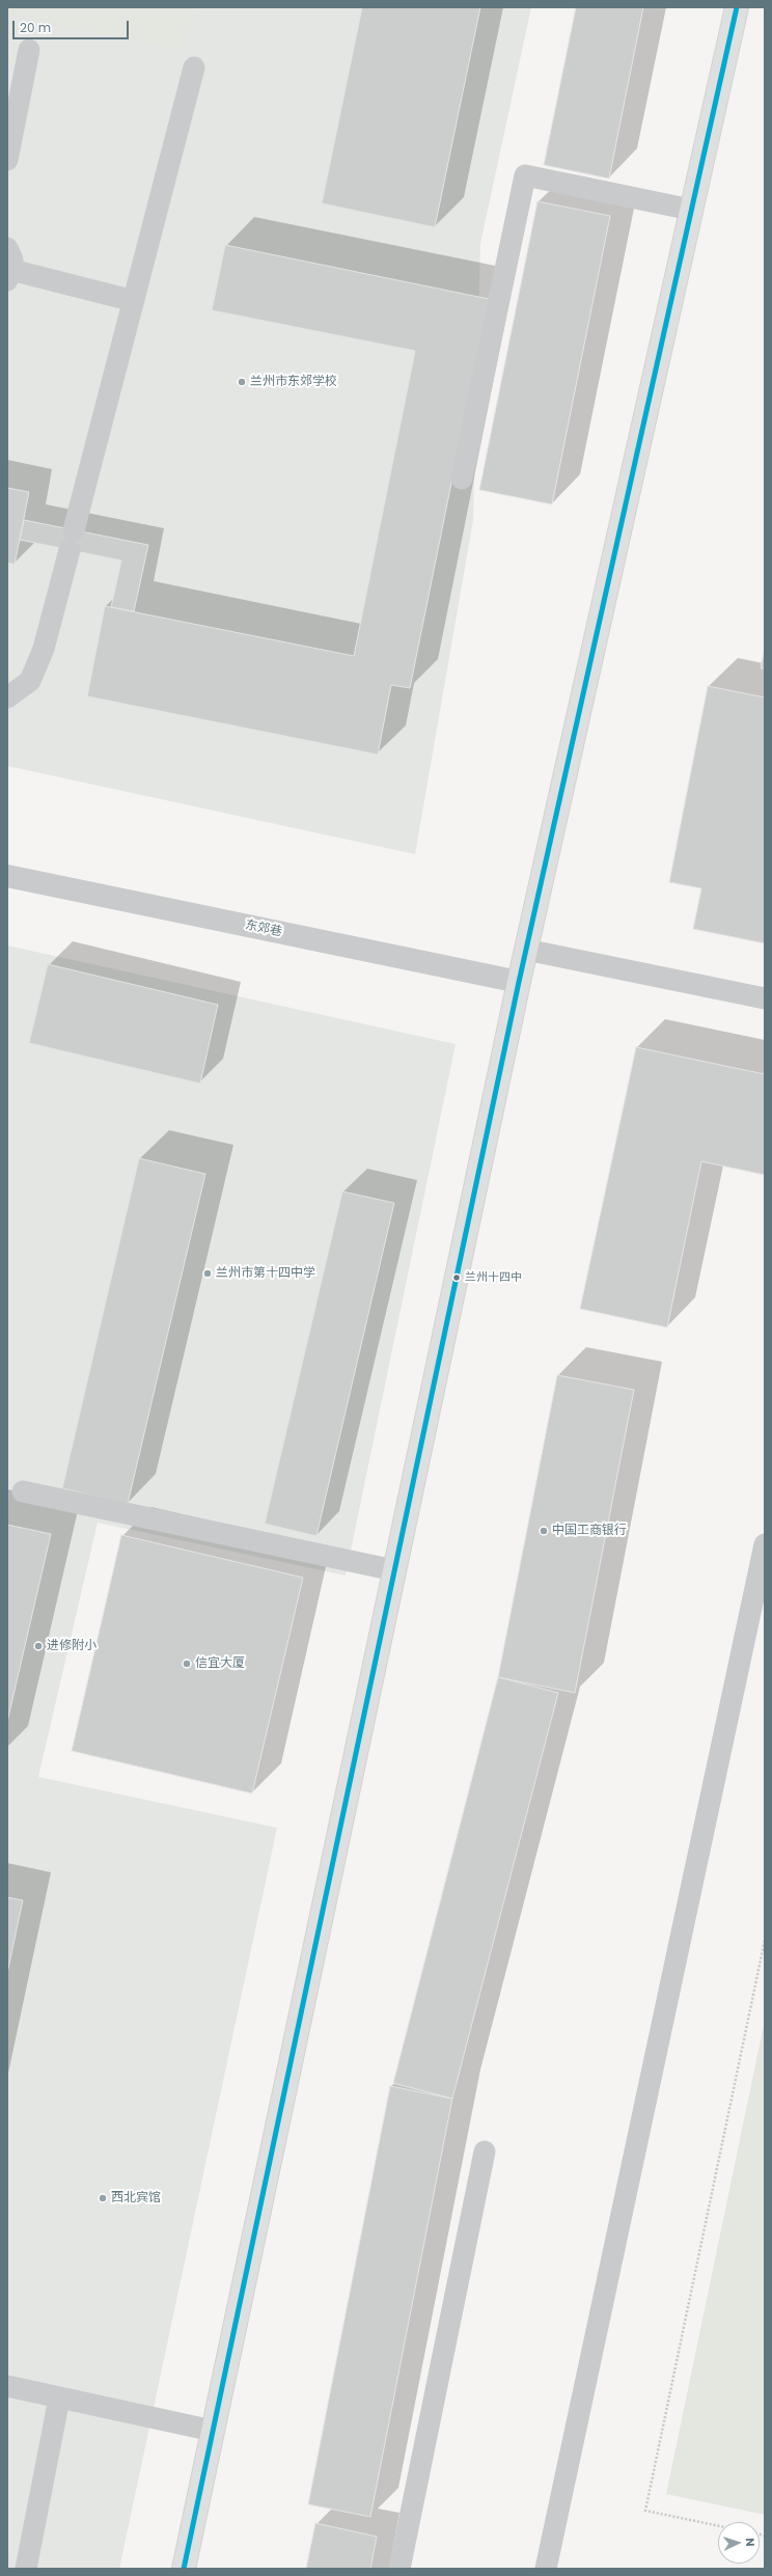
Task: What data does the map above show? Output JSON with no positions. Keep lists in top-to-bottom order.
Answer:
{
  "streets": {
    "street": ["东郊巷"]
  },
  "places": [
    "兰州市东郊学校",
    "兰州市第十四中学",
    "兰州十四中",
    "中国工商银行",
    "进修附小",
    "信宜大厦",
    "西北宾馆"
  ],
  "scale_bar": "20 m",
  "north": "right"
}
